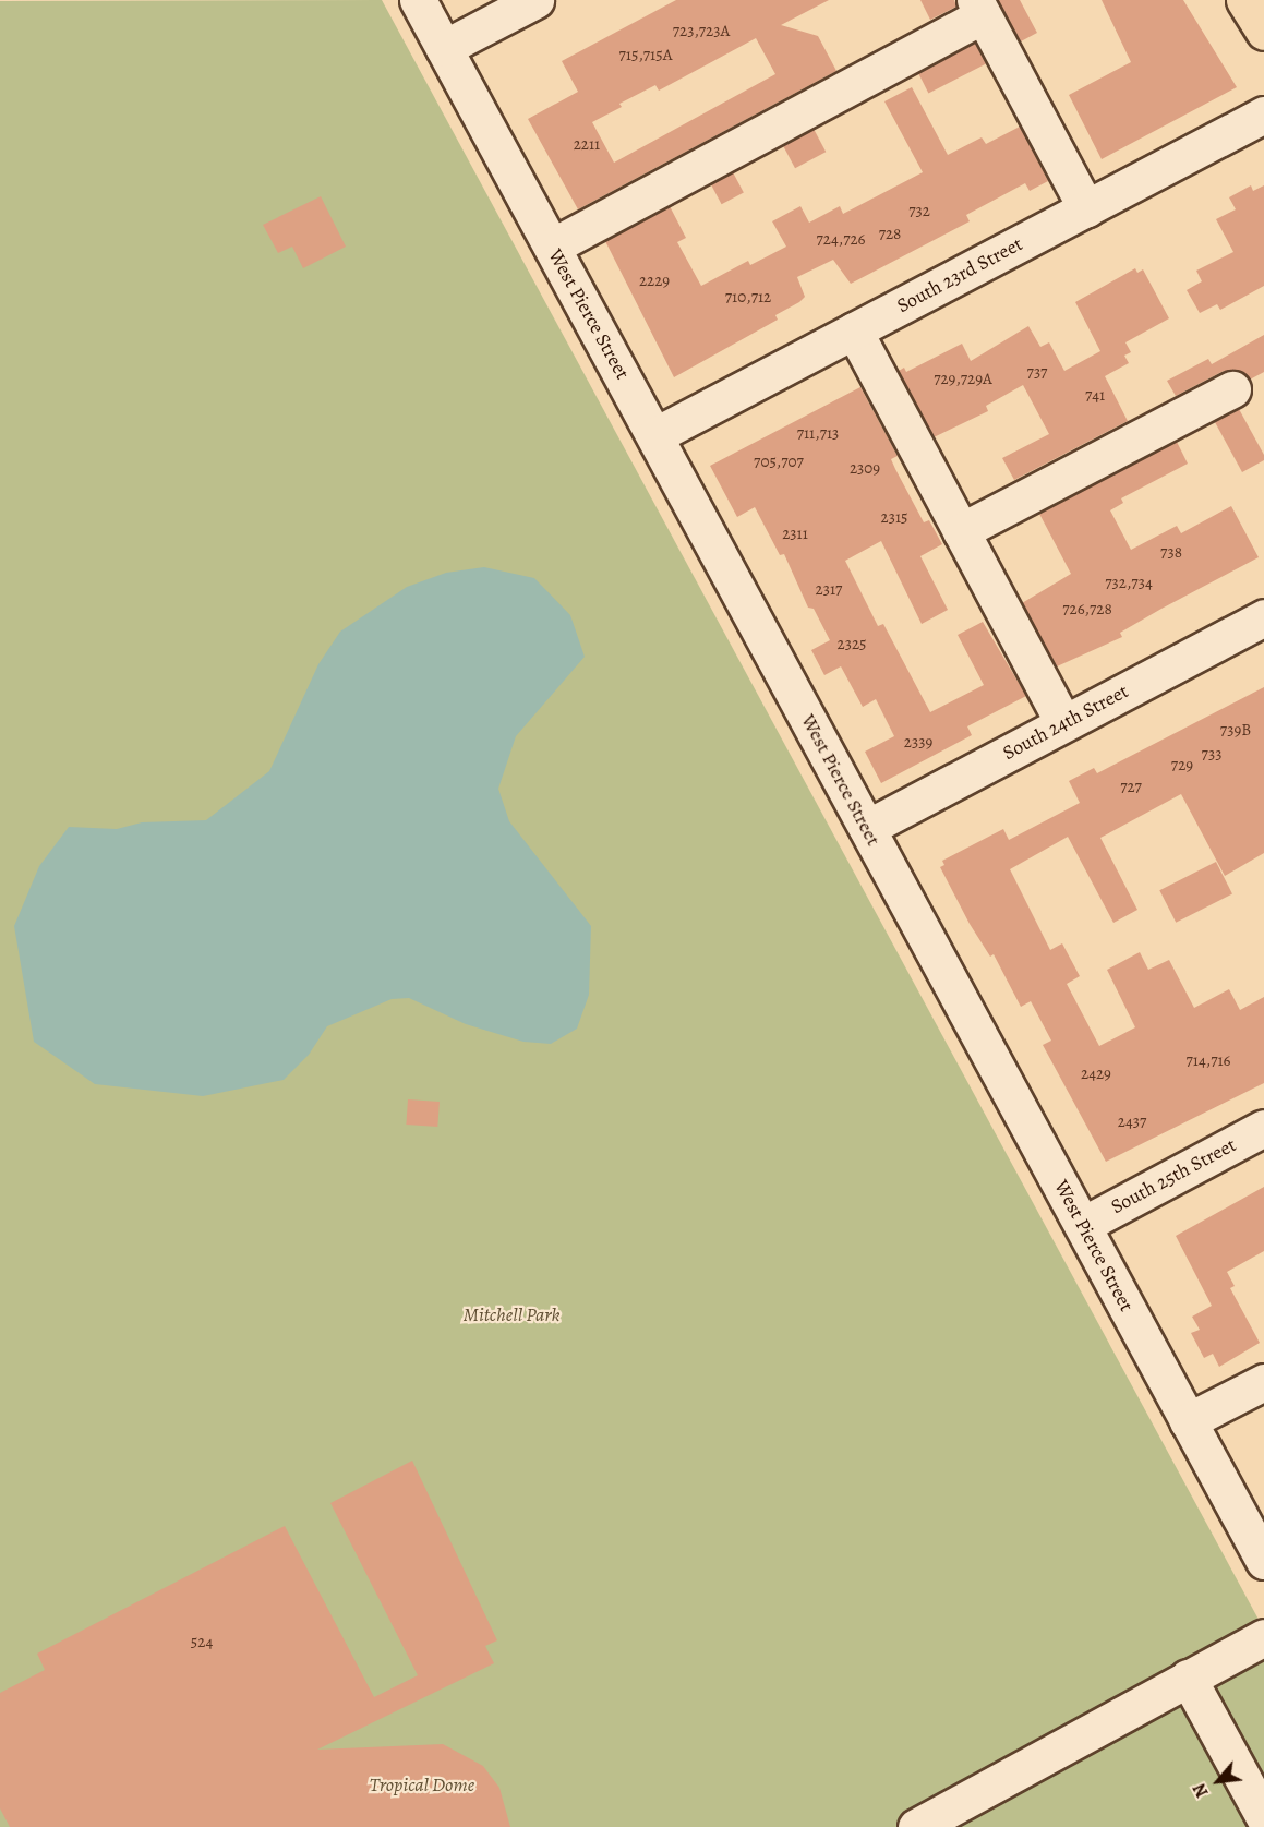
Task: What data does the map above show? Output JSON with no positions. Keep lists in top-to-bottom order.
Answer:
{
  "streets": {
    "street": [
      "South 23rd Street",
      "West Pierce Street",
      "South 24th Street",
      "South 25th Street"
    ]
  },
  "crossings": [
    ["South 23rd Street", "West Pierce Street"],
    ["West Pierce Street", "South 24th Street"],
    ["West Pierce Street", "South 25th Street"]
  ],
  "parks": ["Mitchell Park", "Tropical Dome"],
  "house_numbers": [
    "723,723A",
    "715,715A",
    "2211",
    "732",
    "728",
    "724,726",
    "2229",
    "710,712",
    "737",
    "729,729A",
    "741",
    "711,713",
    "705,707",
    "2309",
    "2315",
    "2311",
    "738",
    "732,734",
    "2317",
    "726,728",
    "2325",
    "739B",
    "2339",
    "733",
    "729",
    "727",
    "714,716",
    "2429",
    "2437",
    "524"
  ],
  "north": "bottom left"
}
